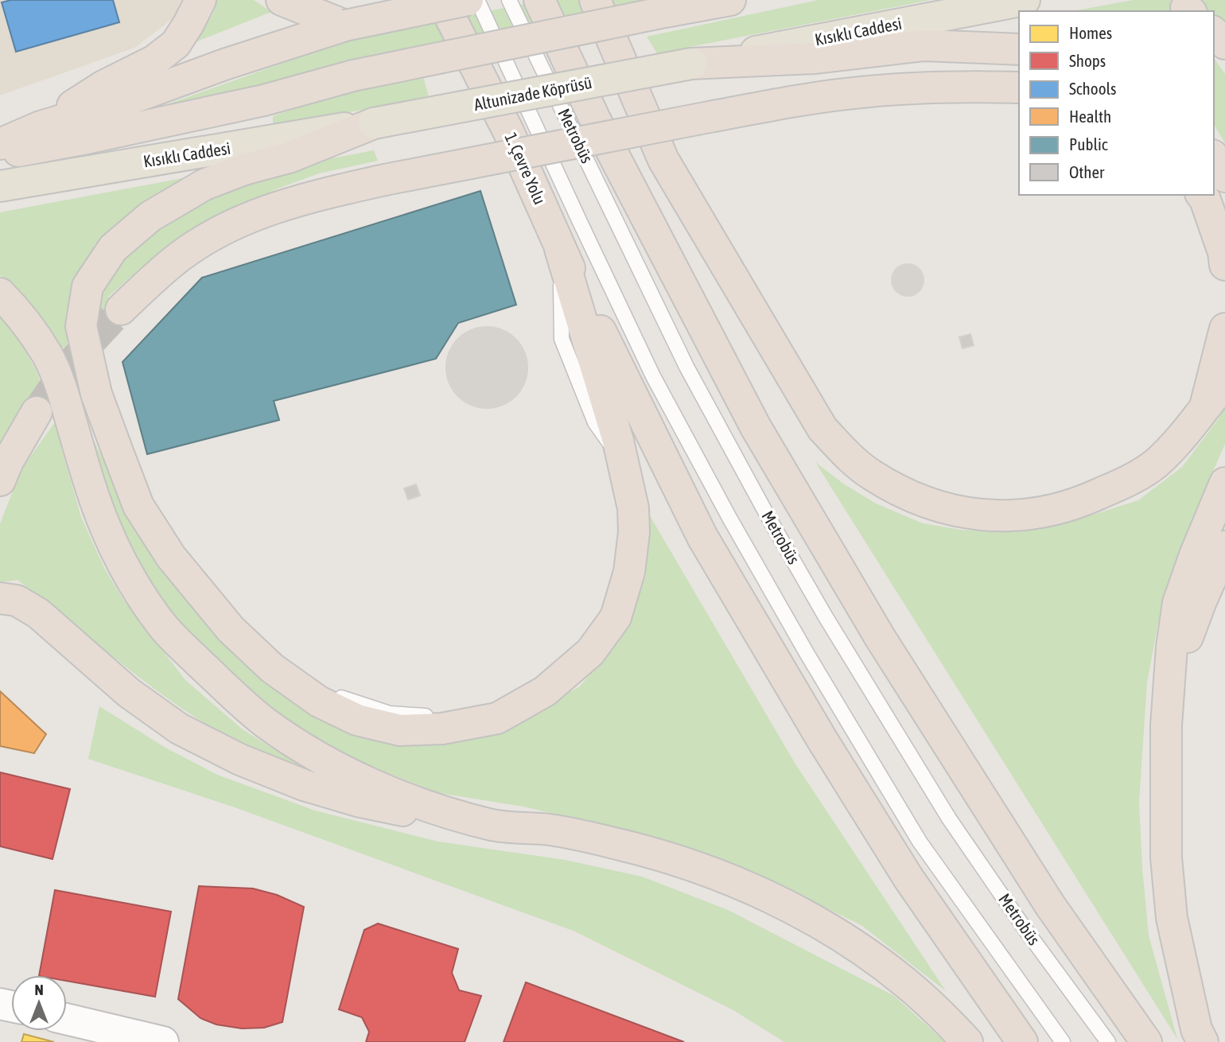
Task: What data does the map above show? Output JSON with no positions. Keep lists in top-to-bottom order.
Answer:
{
  "streets": {
    "highway": ["1. Çevre Yolu"],
    "main road": ["Kısıklı Caddesi", "Altunizade Köprüsü"],
    "lane": ["Metrobüs"]
  },
  "crossings": [
    ["Kısıklı Caddesi", "Altunizade Köprüsü"]
  ],
  "legend": [
    "Homes",
    "Shops",
    "Schools",
    "Health",
    "Public",
    "Other"
  ],
  "north": "top"
}
